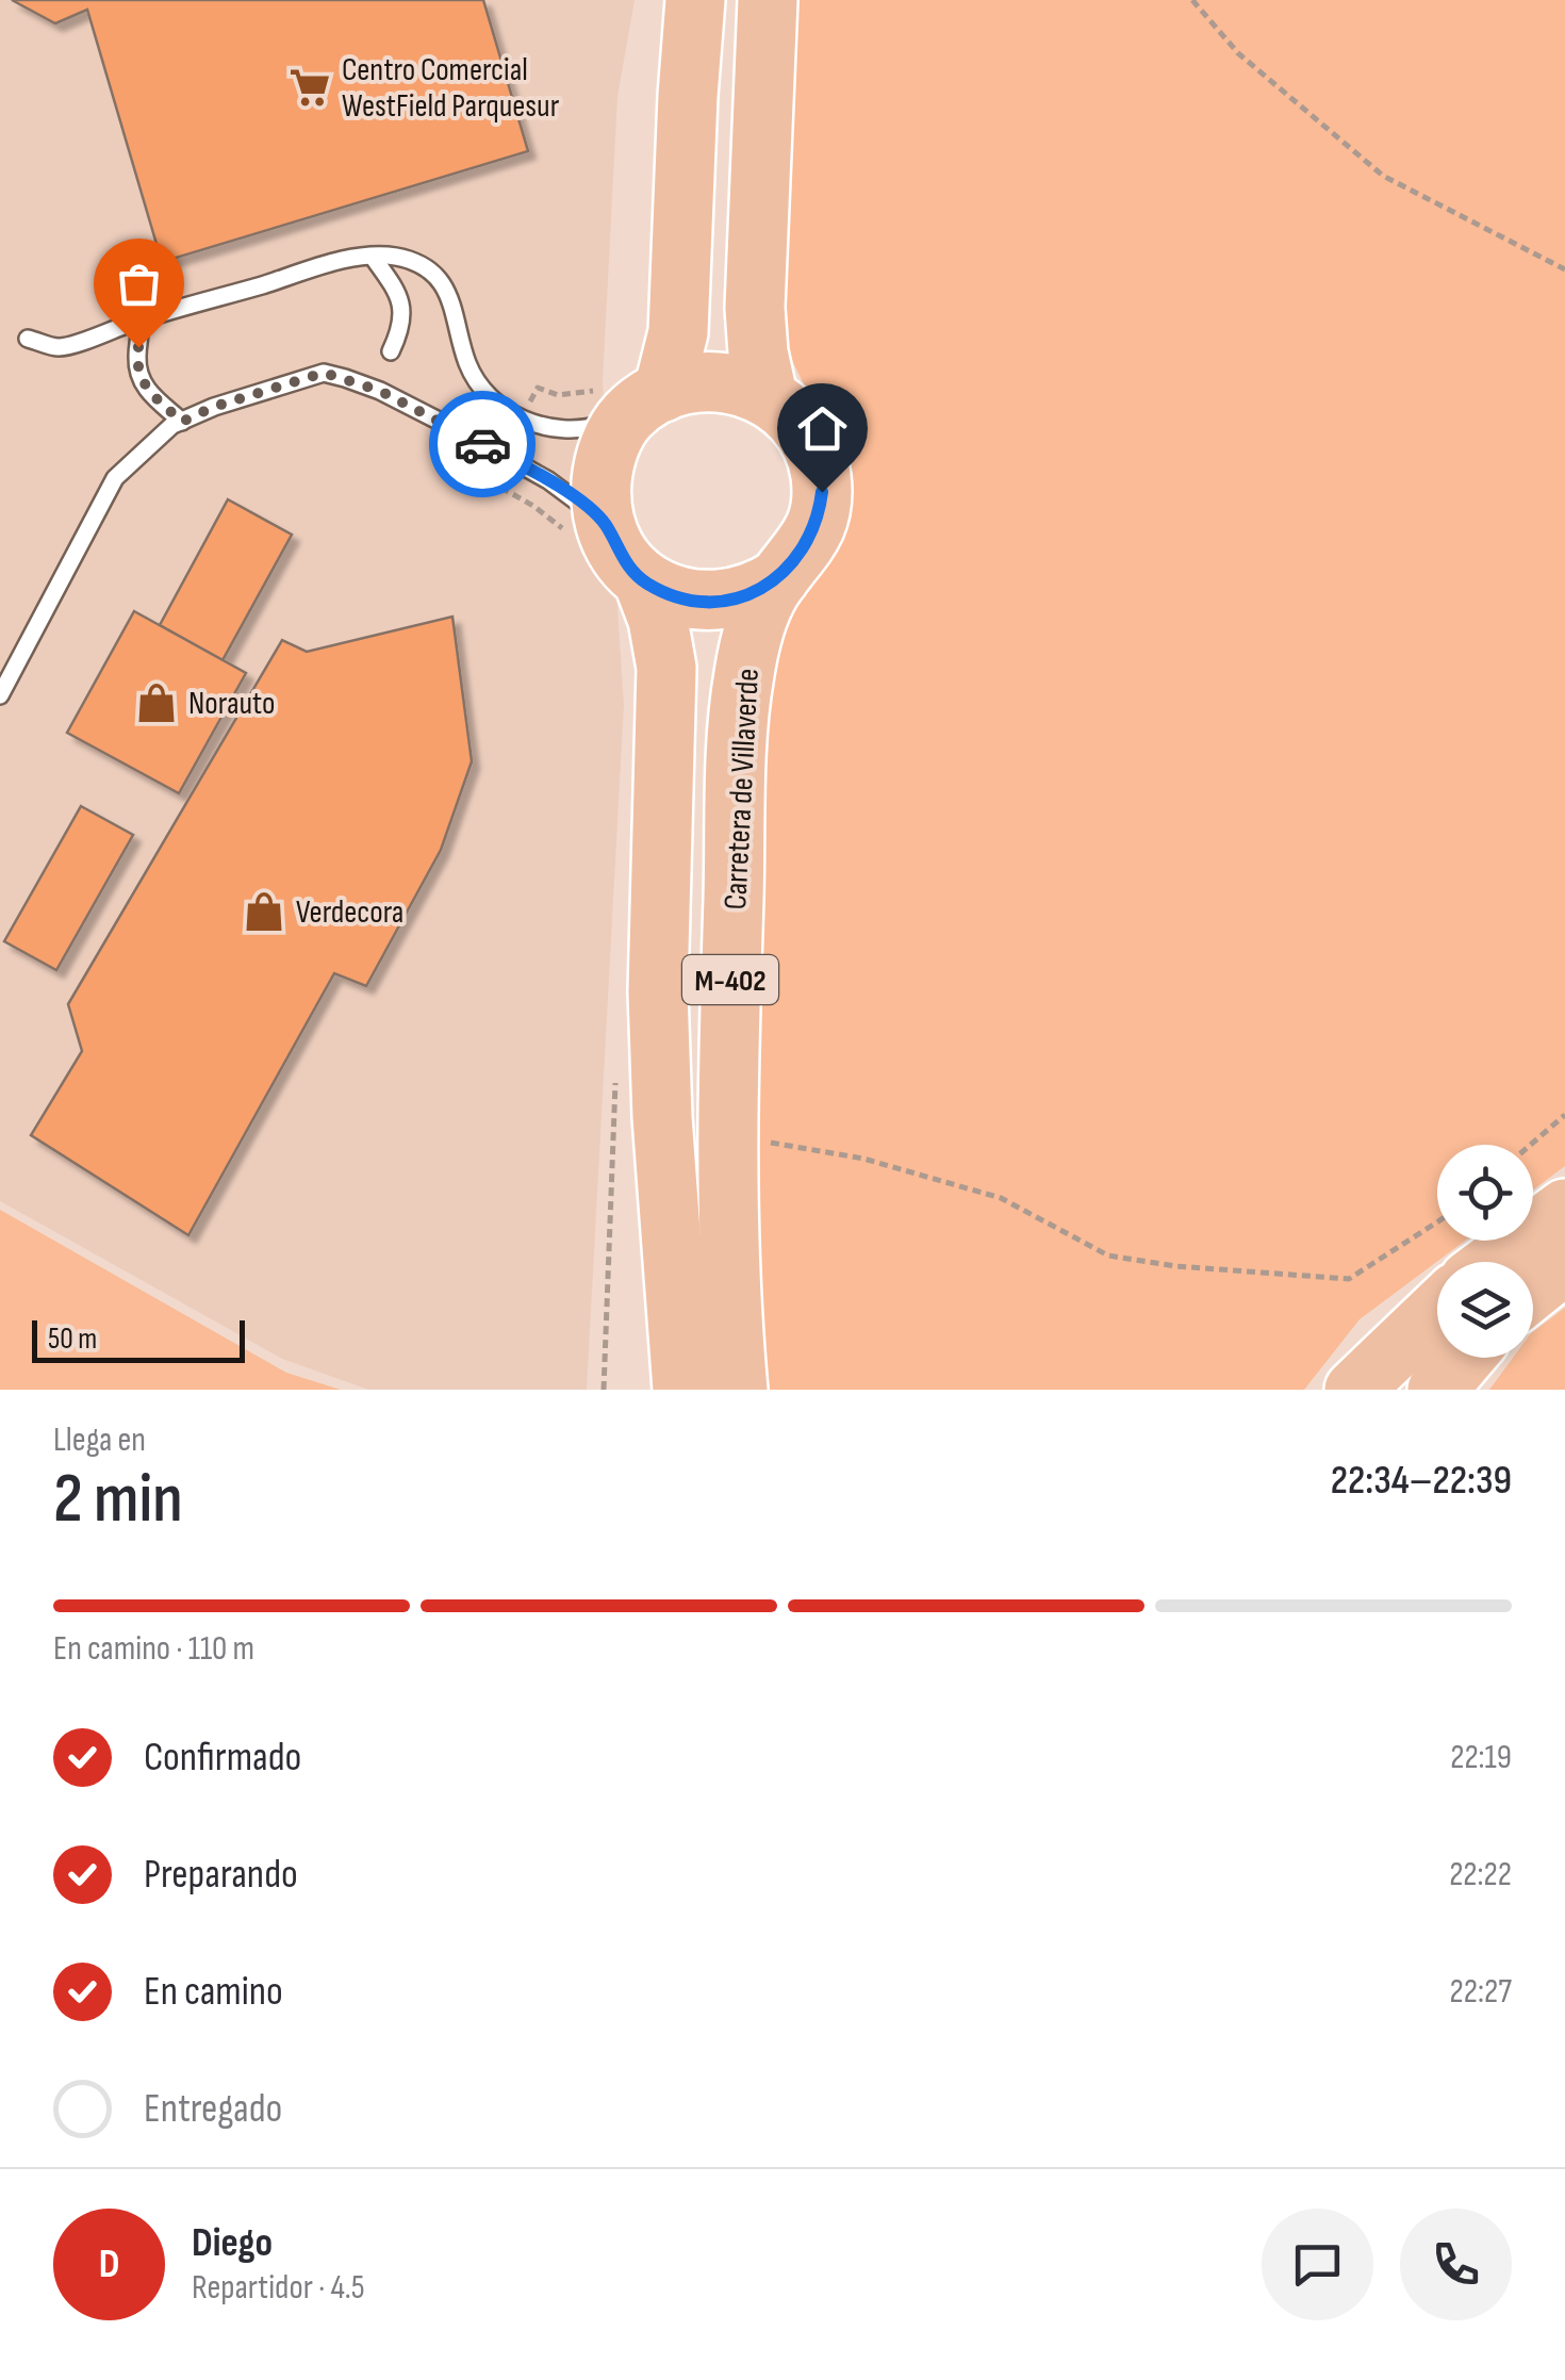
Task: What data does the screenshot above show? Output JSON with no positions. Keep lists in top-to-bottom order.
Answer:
{
  "streets": {
    "highway": ["Carretera de Villaverde", "M-402"]
  },
  "crossings": [
    ["Carretera de Villaverde", "M-402"]
  ],
  "places": {
    "supermarket": ["Centro Comercial WestField Parquesur"],
    "shop": ["Norauto", "Verdecora"]
  },
  "scale_bar": "50 m",
  "page": {
    "scale": "50 m",
    "heading": ["2 min", "Llega en", "22:34–22:39"],
    "panel": ["Diego", "Repartidor · 4.5"],
    "bar": "En camino · 110 m",
    "list": [
      ["Confirmado", "22:19"],
      ["Preparando", "22:22"],
      ["En camino", "22:27"],
      "Entregado"
    ],
    "round": "D"
  }
}
